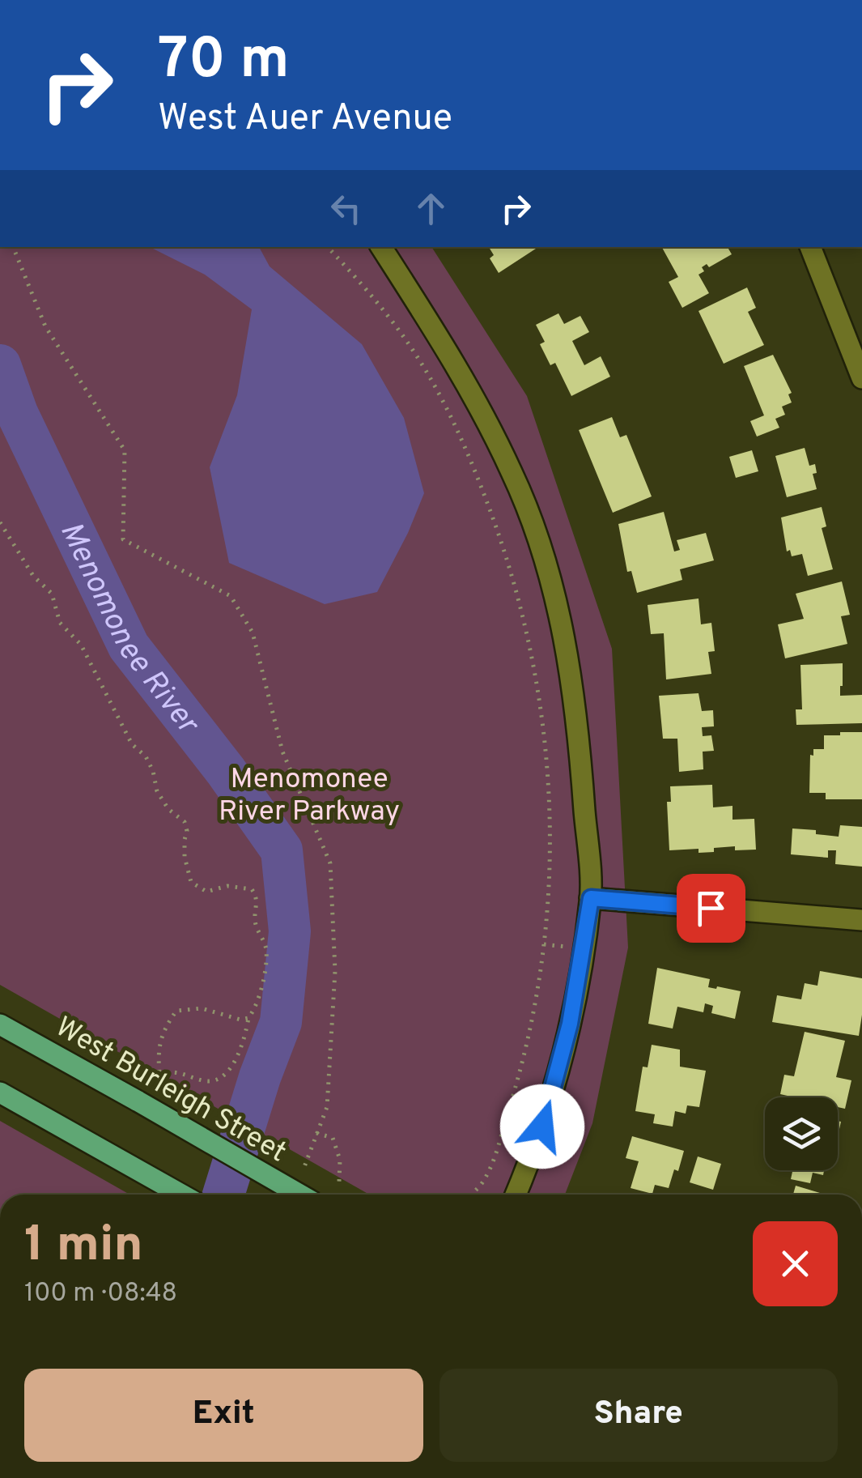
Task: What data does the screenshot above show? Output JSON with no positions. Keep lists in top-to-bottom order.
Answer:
{
  "streets": {
    "main road": ["West Burleigh Street"]
  },
  "water": ["Menomonee River"],
  "parks": ["Menomonee River Parkway"],
  "page": {
    "turn": ["70 m", "West Auer Avenue"],
    "heading": ["1 min", "100 m · 08:48"],
    "buttons": ["Exit", "Share"]
  }
}
